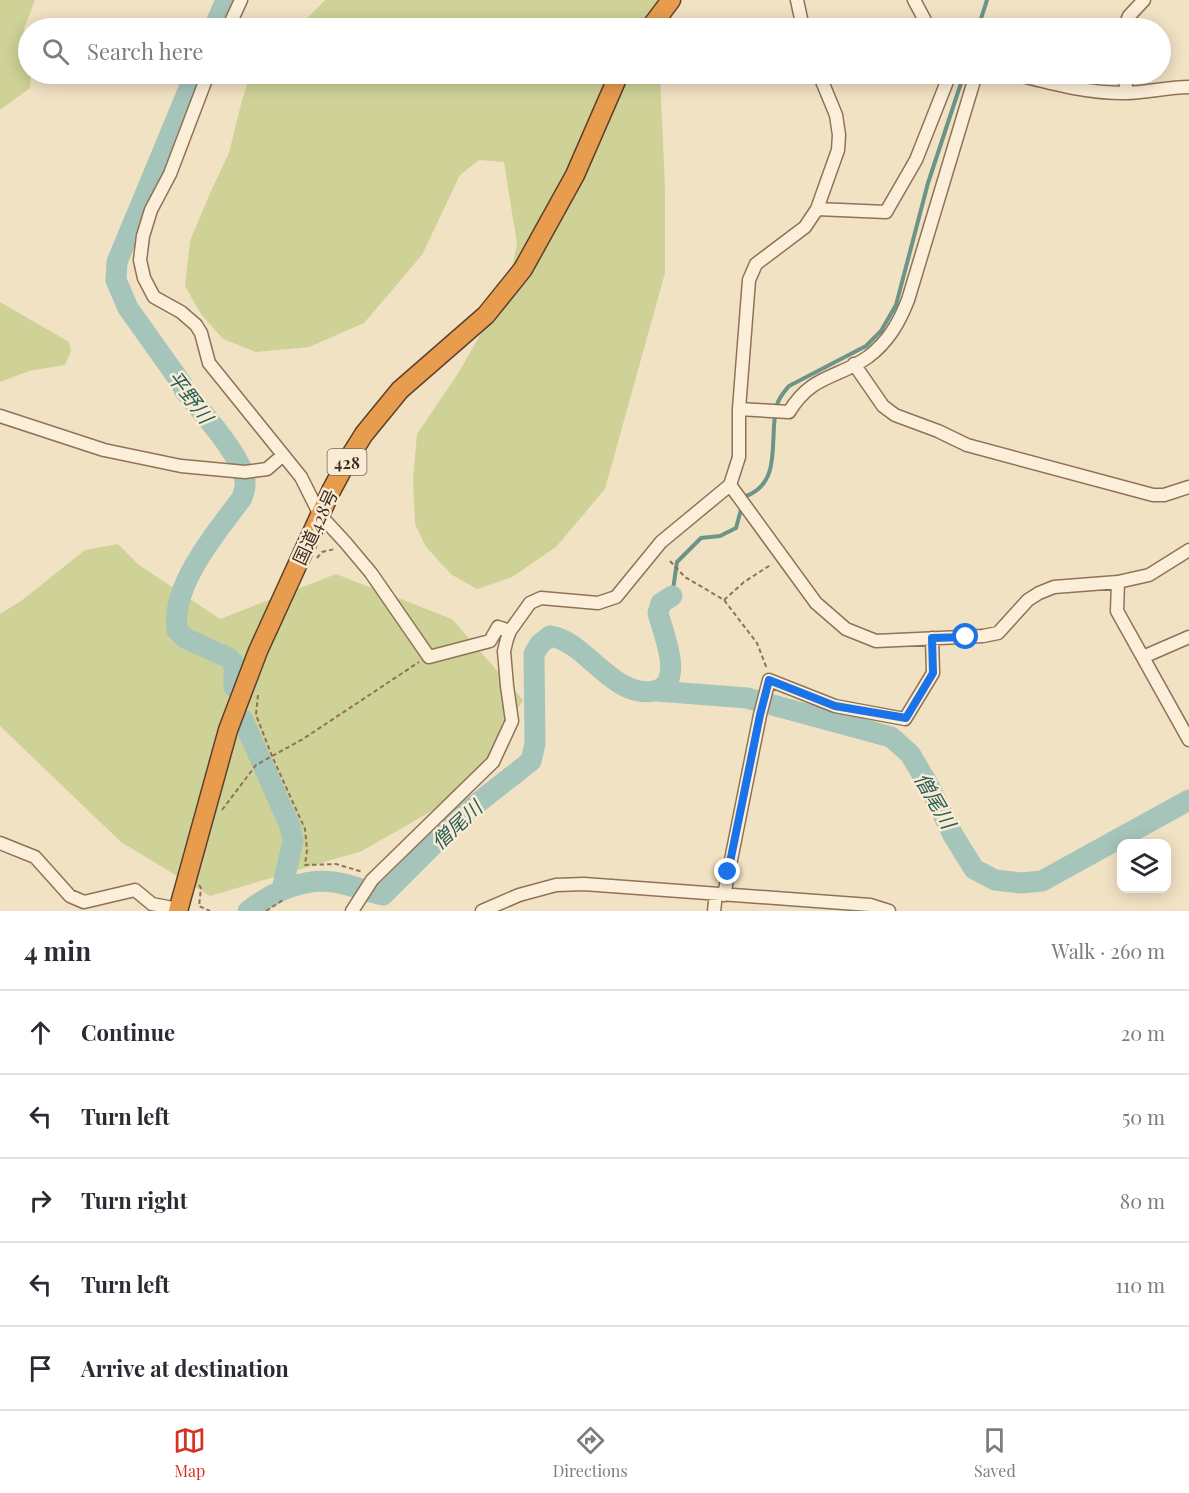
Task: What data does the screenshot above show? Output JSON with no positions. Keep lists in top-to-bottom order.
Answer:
{
  "streets": {
    "highway": ["428", "国道428号"]
  },
  "water": ["平野川", "僧尾川"],
  "page": {
    "search": "Search here",
    "heading": ["4 min", "Walk · 260 m"],
    "list": [
      ["Continue", "20 m"],
      ["Turn left", "50 m"],
      ["Turn right", "80 m"],
      ["Turn left", "110 m"],
      "Arrive at destination"
    ],
    "nav": ["Map", "Directions", "Saved"]
  }
}
